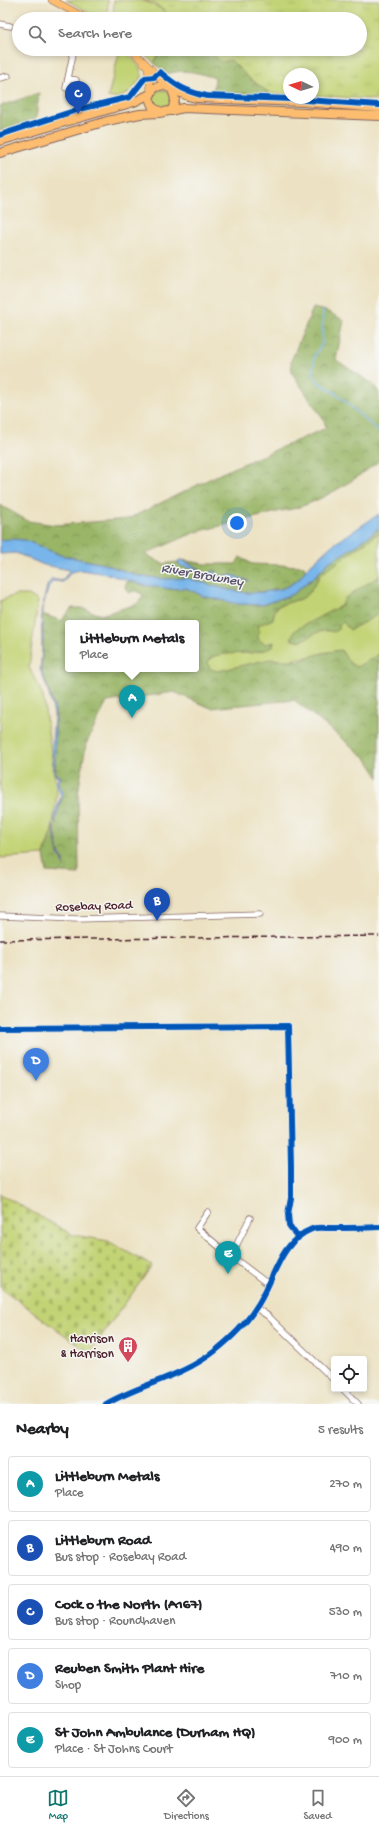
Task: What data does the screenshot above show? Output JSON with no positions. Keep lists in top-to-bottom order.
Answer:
{
  "streets": {
    "street": ["Rosebay Road"]
  },
  "water": ["River Browney"],
  "places": {
    "building": ["Harrison & Harrison"]
  },
  "north": "left",
  "page": {
    "search": "Search here",
    "pins": [
      "C",
      "A",
      "B",
      "D",
      "E"
    ],
    "popup": ["Littleburn Metals", "Place"],
    "heading": ["Nearby", "5 results"],
    "list": [
      {
        "mark": "A",
        "name": "Littleburn Metals",
        "note": "Place",
        "value": "270 m"
      },
      {
        "mark": "B",
        "name": "Littleburn Road",
        "note": "Bus stop · Rosebay Road",
        "value": "490 m"
      },
      {
        "mark": "C",
        "name": "Cock o the North (A167)",
        "note": "Bus stop · Roundhaven",
        "value": "530 m"
      },
      {
        "mark": "D",
        "name": "Reuben Smith Plant Hire",
        "note": "Shop",
        "value": "710 m"
      },
      {
        "mark": "E",
        "name": "St John Ambulance (Durham HQ)",
        "note": "Place · St Johns Court",
        "value": "900 m"
      }
    ],
    "nav": ["Map", "Directions", "Saved"]
  }
}
